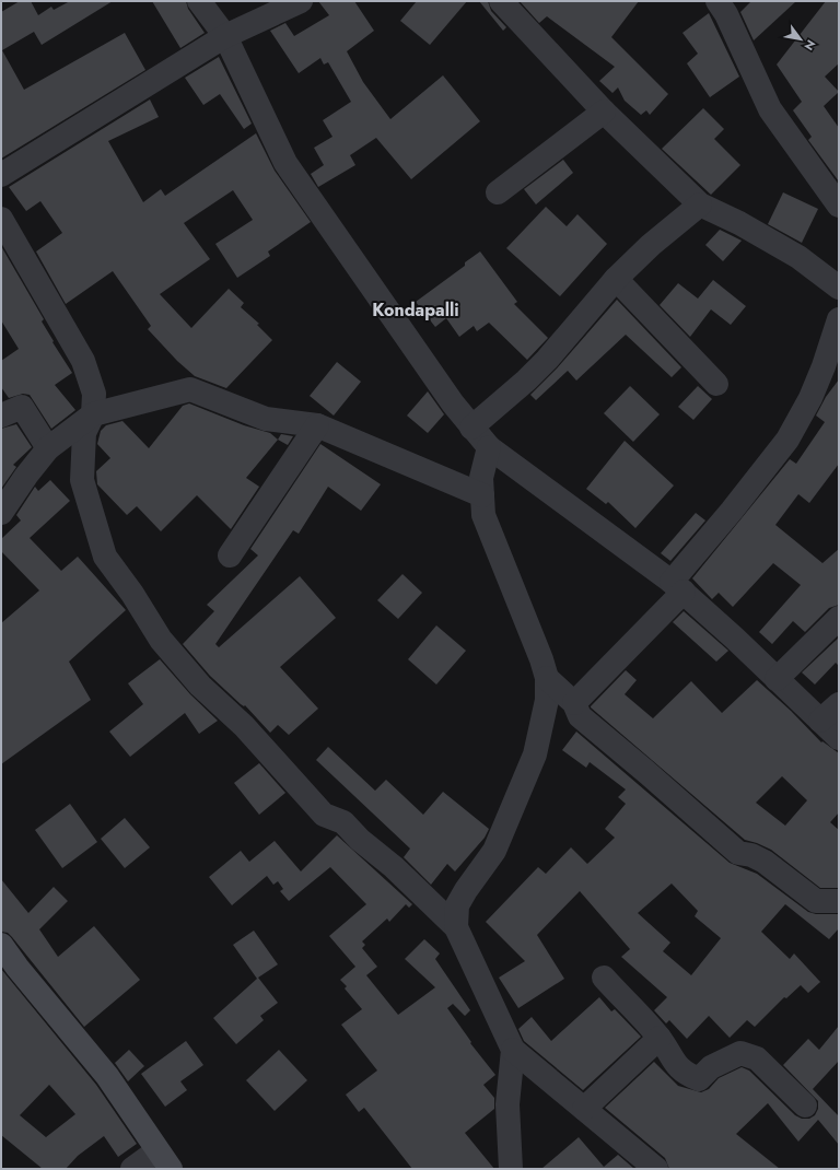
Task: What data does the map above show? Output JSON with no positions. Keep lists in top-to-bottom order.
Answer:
{
  "districts": ["Kondapalli"],
  "north": "bottom right"
}
